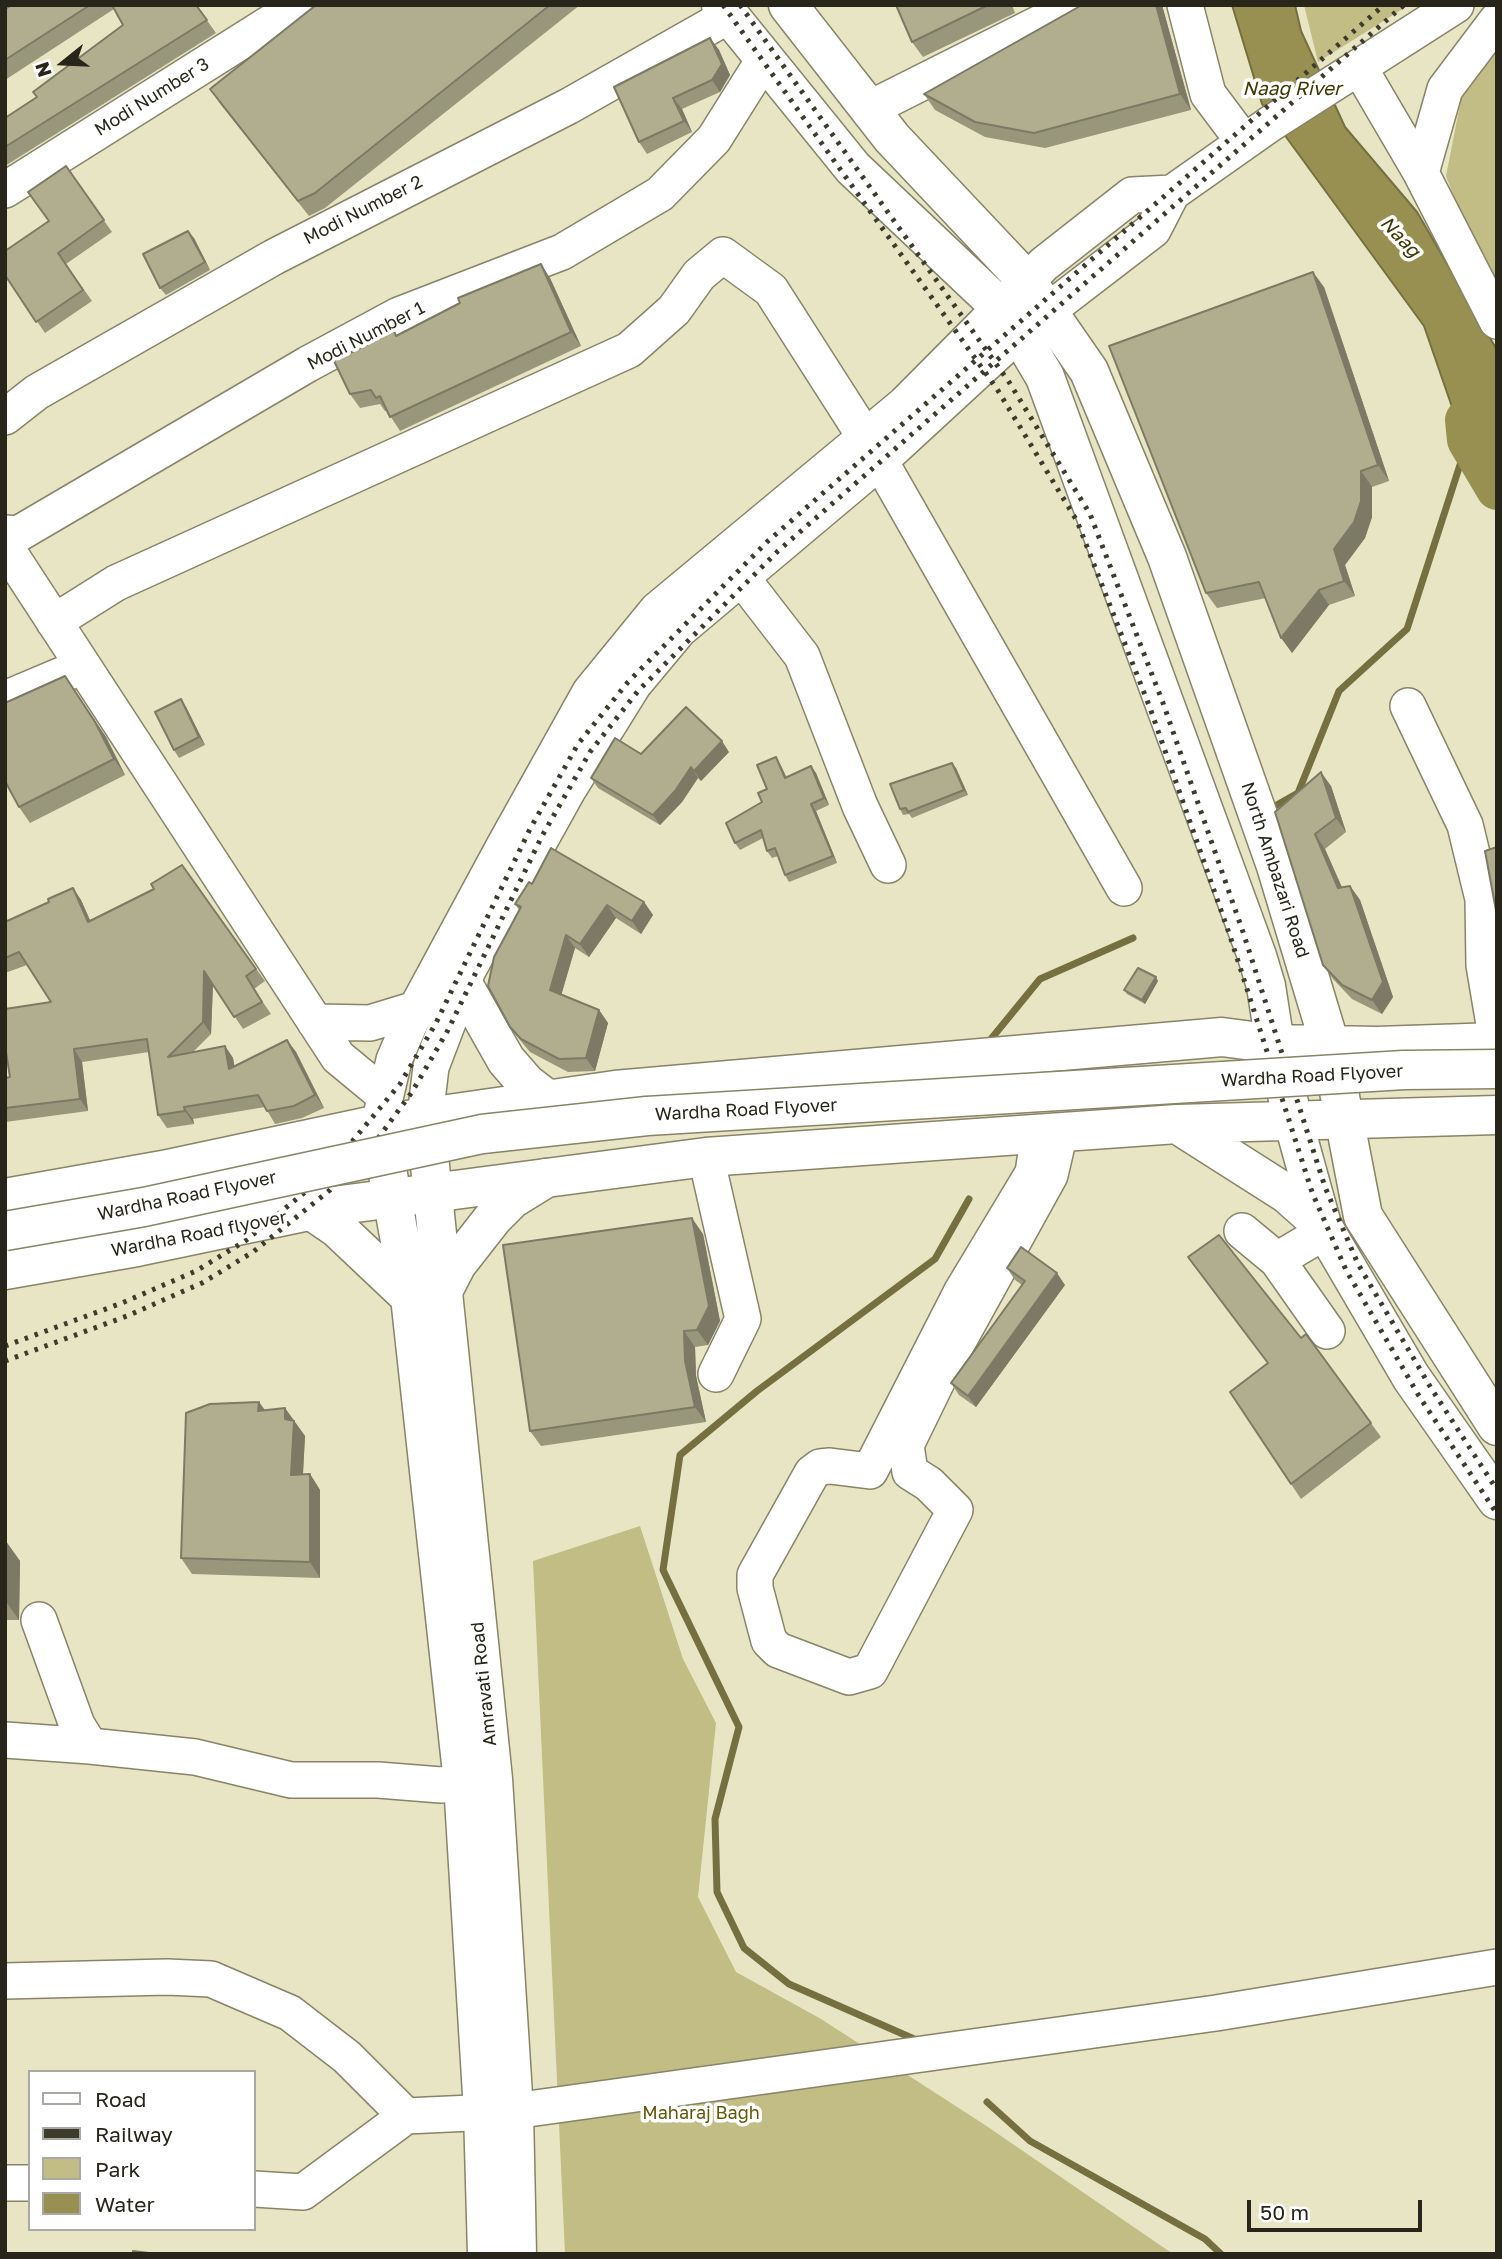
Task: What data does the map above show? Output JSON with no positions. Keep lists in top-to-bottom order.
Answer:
{
  "streets": {
    "main road": [
      "North Ambazari Road",
      "Wardha Road Flyover",
      "Wardha Road flyover",
      "Amravati Road"
    ],
    "street": ["Modi Number 3", "Modi Number 2", "Modi Number 1"]
  },
  "crossings": [
    ["North Ambazari Road", "Wardha Road flyover"],
    ["Wardha Road flyover", "Amravati Road"]
  ],
  "water": ["Naag River", "Naag"],
  "parks": ["Maharaj Bagh"],
  "legend": [
    "Road",
    "Railway",
    "Park",
    "Water"
  ],
  "scale_bar": "50 m",
  "north": "left"
}
